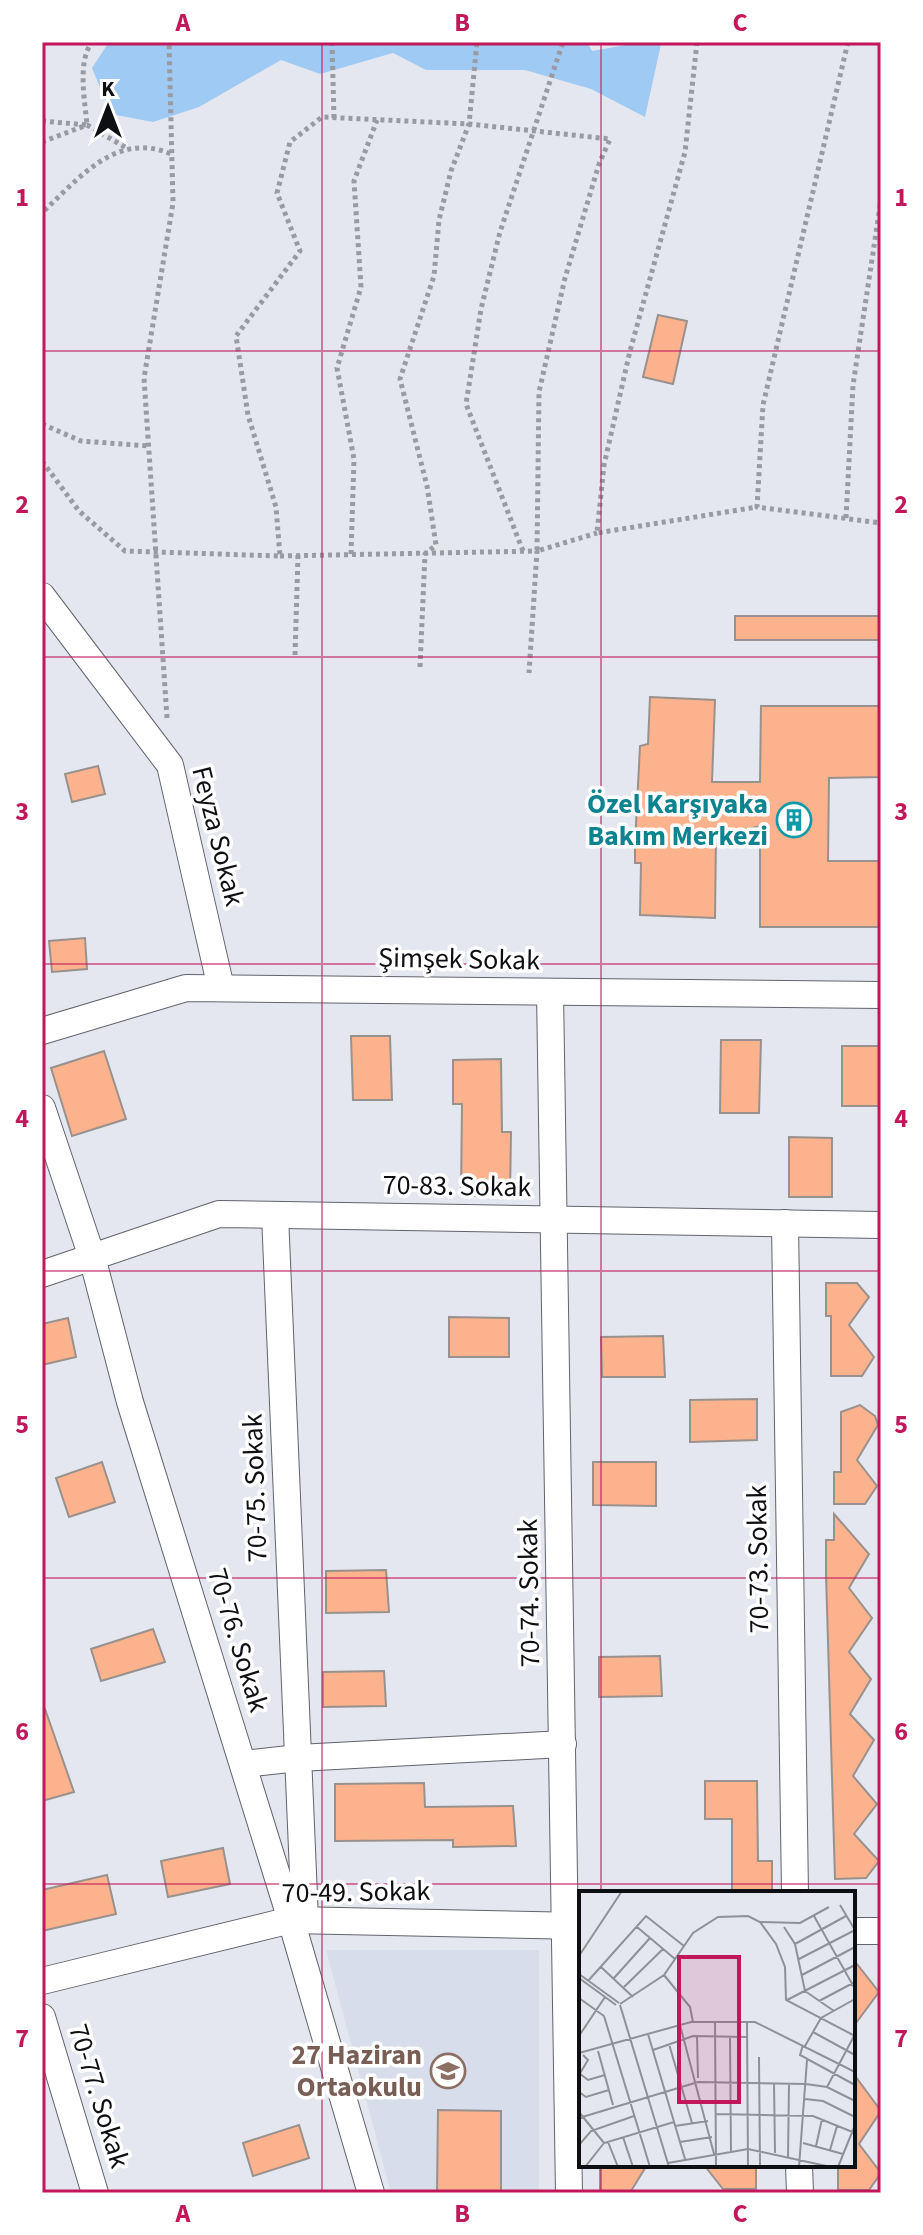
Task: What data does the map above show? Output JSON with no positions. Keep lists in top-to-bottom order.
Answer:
{
  "streets": {
    "street": [
      "Feyza Sokak",
      "Şimşek Sokak",
      "70-83. Sokak",
      "70-75. Sokak",
      "70-73. Sokak",
      "70-74. Sokak",
      "70-76. Sokak",
      "70-49. Sokak",
      "70-77. Sokak"
    ]
  },
  "crossings": [
    ["Feyza Sokak", "Şimşek Sokak"],
    ["Şimşek Sokak", "70-74. Sokak"],
    ["70-83. Sokak", "70-75. Sokak"],
    ["70-83. Sokak", "70-73. Sokak"],
    ["70-83. Sokak", "70-74. Sokak"],
    ["70-83. Sokak", "70-76. Sokak"],
    ["70-75. Sokak", "70-76. Sokak"],
    ["70-75. Sokak", "70-49. Sokak"],
    ["70-74. Sokak", "70-49. Sokak"],
    ["70-76. Sokak", "70-49. Sokak"]
  ],
  "places": {
    "building": ["Özel Karşıyaka Bakım Merkezi"],
    "school or university": ["27 Haziran Ortaokulu"]
  },
  "north": "top",
  "grid": {
    "columns": ["A", "B", "C"],
    "rows": [
      "1",
      "2",
      "3",
      "4",
      "5",
      "6",
      "7"
    ]
  }
}
